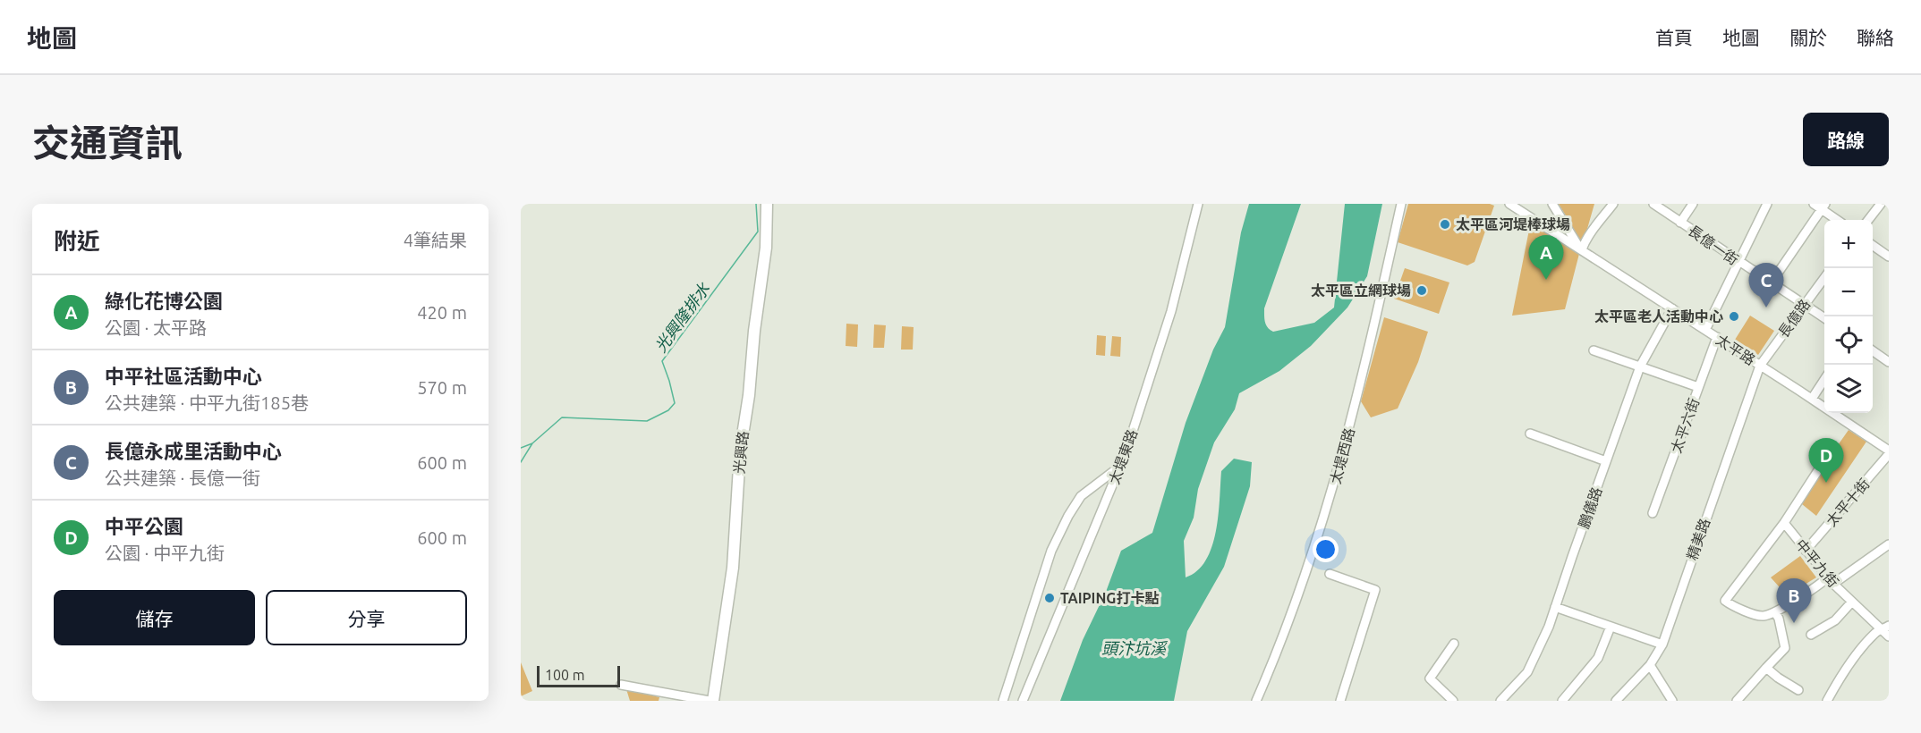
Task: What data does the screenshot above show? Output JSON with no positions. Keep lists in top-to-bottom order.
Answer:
{
  "streets": {
    "main road": ["光興路"],
    "street": [
      "長億一街",
      "長億路",
      "太平路",
      "太平六街",
      "太堤西路",
      "太堤東路",
      "太平十街",
      "鵬儀路",
      "精美路",
      "中平九街"
    ]
  },
  "crossings": [
    ["長億一街", "長億路"],
    ["長億路", "太平路"],
    ["長億路", "精美路"],
    ["太平路", "太平六街"],
    ["太平路", "太平十街"],
    ["太平路", "鵬儀路"],
    ["太平路", "精美路"],
    ["太平十街", "中平九街"]
  ],
  "water": ["光興隆排水", "頭汴坑溪"],
  "places": [
    "太平區河堤棒球場",
    "太平區立網球場",
    "太平區老人活動中心",
    "TAIPING打卡點"
  ],
  "scale_bar": "100 m",
  "page": {
    "header": "地圖",
    "nav": [
      "首頁",
      "地圖",
      "關於",
      "聯絡"
    ],
    "title": "交通資訊",
    "buttons": [
      "路線",
      ["儲存", "分享"]
    ],
    "heading": ["附近", "4筆結果"],
    "map_buttons": ["+", "−"],
    "pins": [
      "A",
      "C",
      "D",
      "B"
    ],
    "list": [
      {
        "mark": "A",
        "name": "綠化花博公園",
        "note": "公園 · 太平路",
        "value": "420 m"
      },
      {
        "mark": "B",
        "name": "中平社區活動中心",
        "note": "公共建築 · 中平九街185巷",
        "value": "570 m"
      },
      {
        "mark": "C",
        "name": "長億永成里活動中心",
        "note": "公共建築 · 長億一街",
        "value": "600 m"
      },
      {
        "mark": "D",
        "name": "中平公園",
        "note": "公園 · 中平九街",
        "value": "600 m"
      }
    ],
    "scale": "100 m"
  }
}
